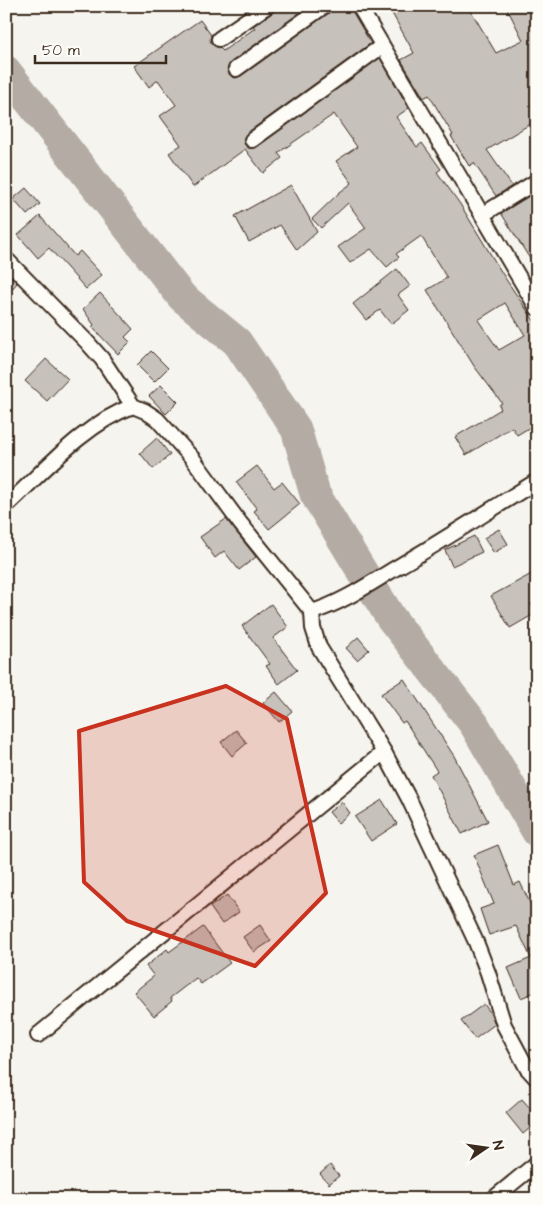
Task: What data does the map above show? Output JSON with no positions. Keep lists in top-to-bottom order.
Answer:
{
  "scale_bar": "50 m",
  "north": "right"
}
